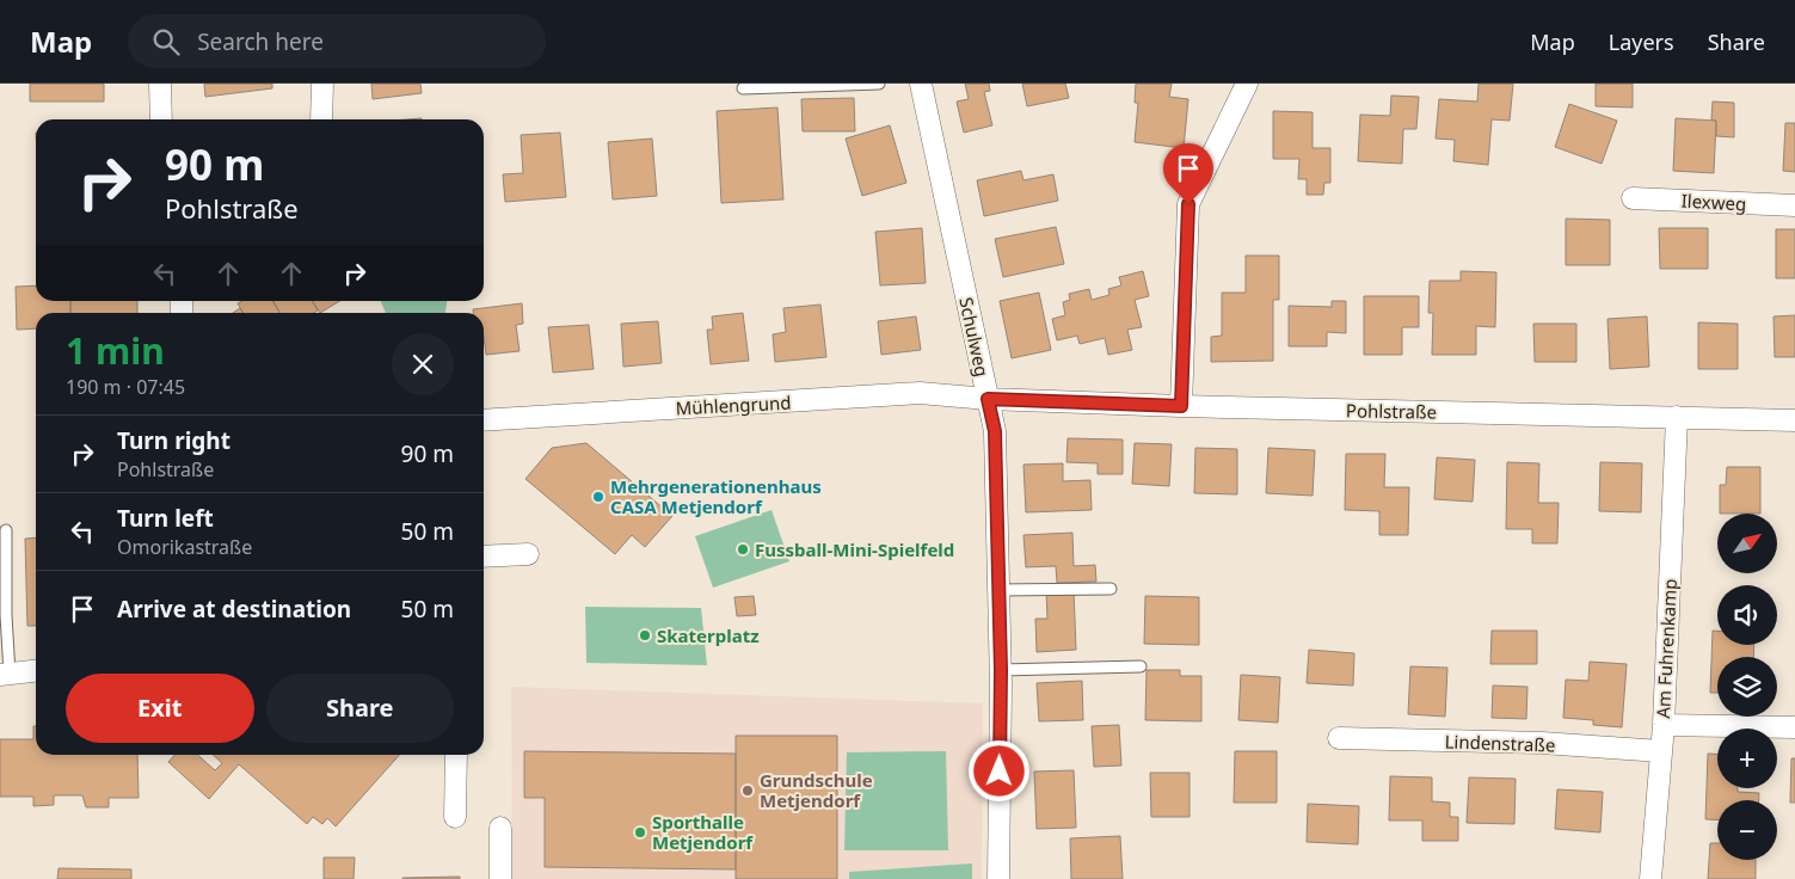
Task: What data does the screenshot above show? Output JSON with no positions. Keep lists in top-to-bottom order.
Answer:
{
  "streets": {
    "street": [
      "Ilexweg",
      "Schulweg",
      "Mühlengrund",
      "Pohlstraße",
      "Am Fuhrenkamp",
      "Lindenstraße"
    ]
  },
  "crossings": [
    ["Schulweg", "Mühlengrund"],
    ["Schulweg", "Pohlstraße"],
    ["Mühlengrund", "Pohlstraße"],
    ["Pohlstraße", "Am Fuhrenkamp"],
    ["Am Fuhrenkamp", "Lindenstraße"]
  ],
  "places": [
    "Mehrgenerationenhaus CASA Metjendorf",
    "Fussball-Mini-Spielfeld",
    "Skaterplatz",
    "Grundschule Metjendorf",
    "Sporthalle Metjendorf"
  ],
  "north": "top right",
  "page": {
    "header": "Map",
    "search": "Search here",
    "nav": ["Map", "Layers", "Share"],
    "turn": ["90 m", "Pohlstraße"],
    "heading": ["1 min", "190 m · 07:45"],
    "list": [
      {
        "name": "Turn right",
        "note": "Pohlstraße",
        "value": "90 m"
      },
      {
        "name": "Turn left",
        "note": "Omorikastraße",
        "value": "50 m"
      },
      {
        "name": "Arrive at destination",
        "value": "50 m"
      }
    ],
    "map_buttons": ["+", "−"],
    "buttons": ["Exit", "Share"]
  }
}
